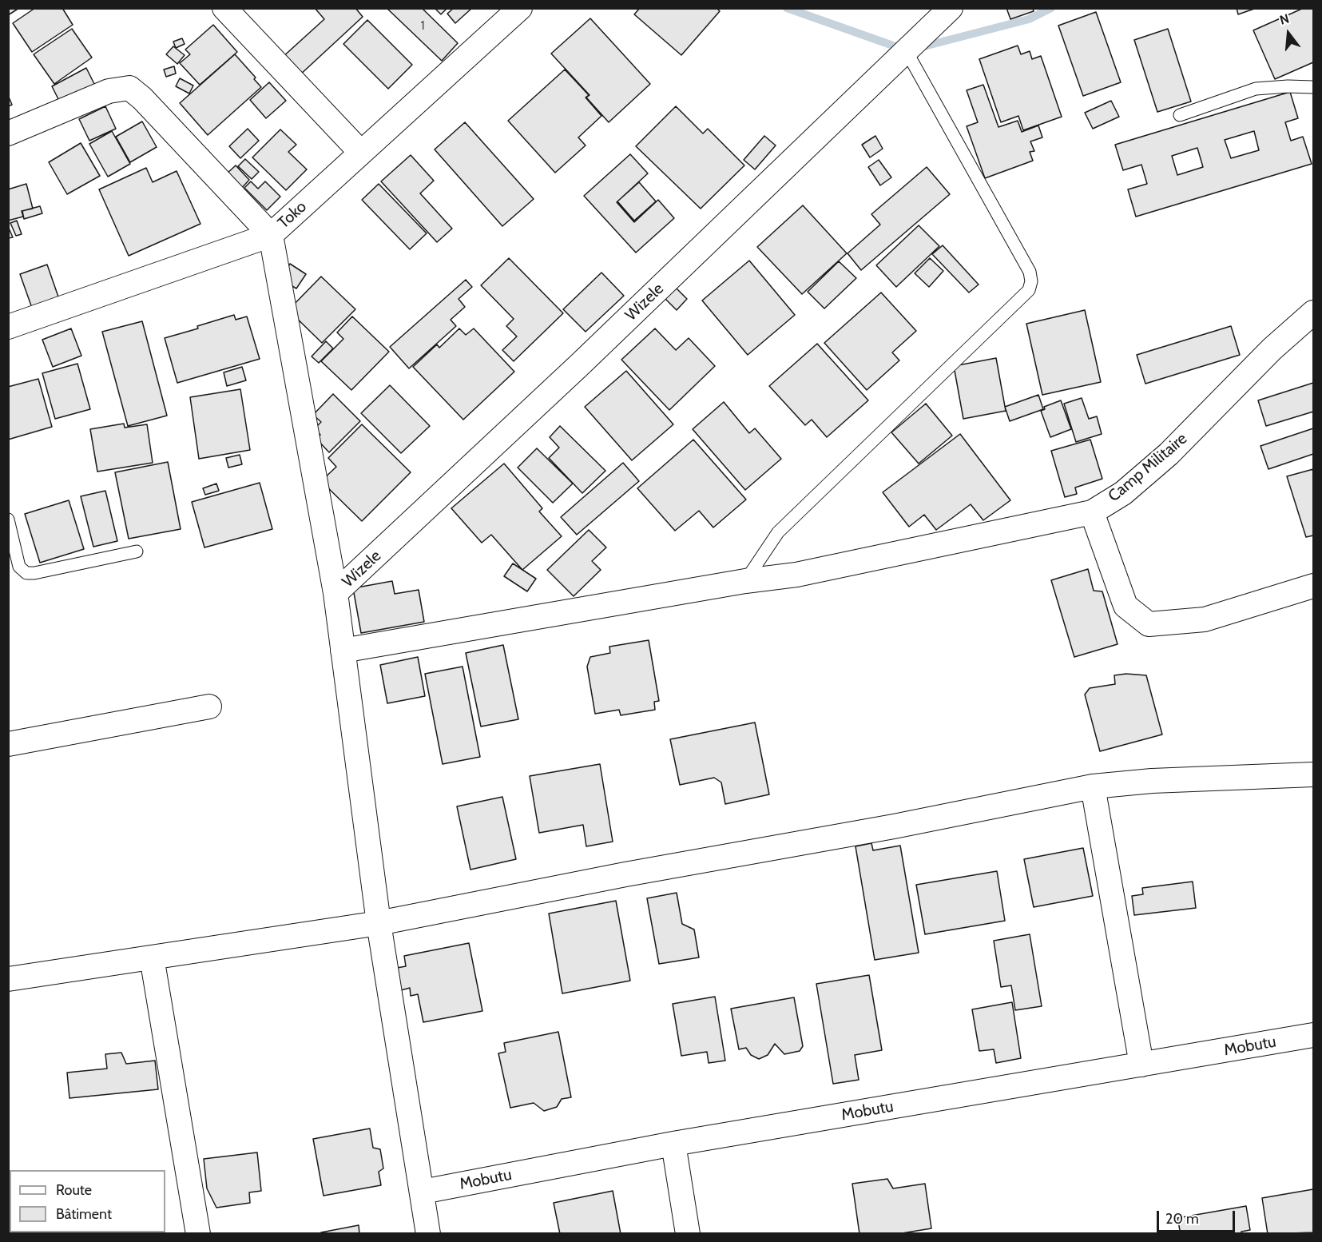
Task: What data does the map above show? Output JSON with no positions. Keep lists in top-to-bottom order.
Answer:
{
  "streets": {
    "street": [
      "Toko",
      "Wizele",
      "Camp Militaire",
      "Mobutu"
    ]
  },
  "house_numbers": ["1"],
  "legend": ["Route", "Bâtiment"],
  "scale_bar": "20 m",
  "north": "top"
}
